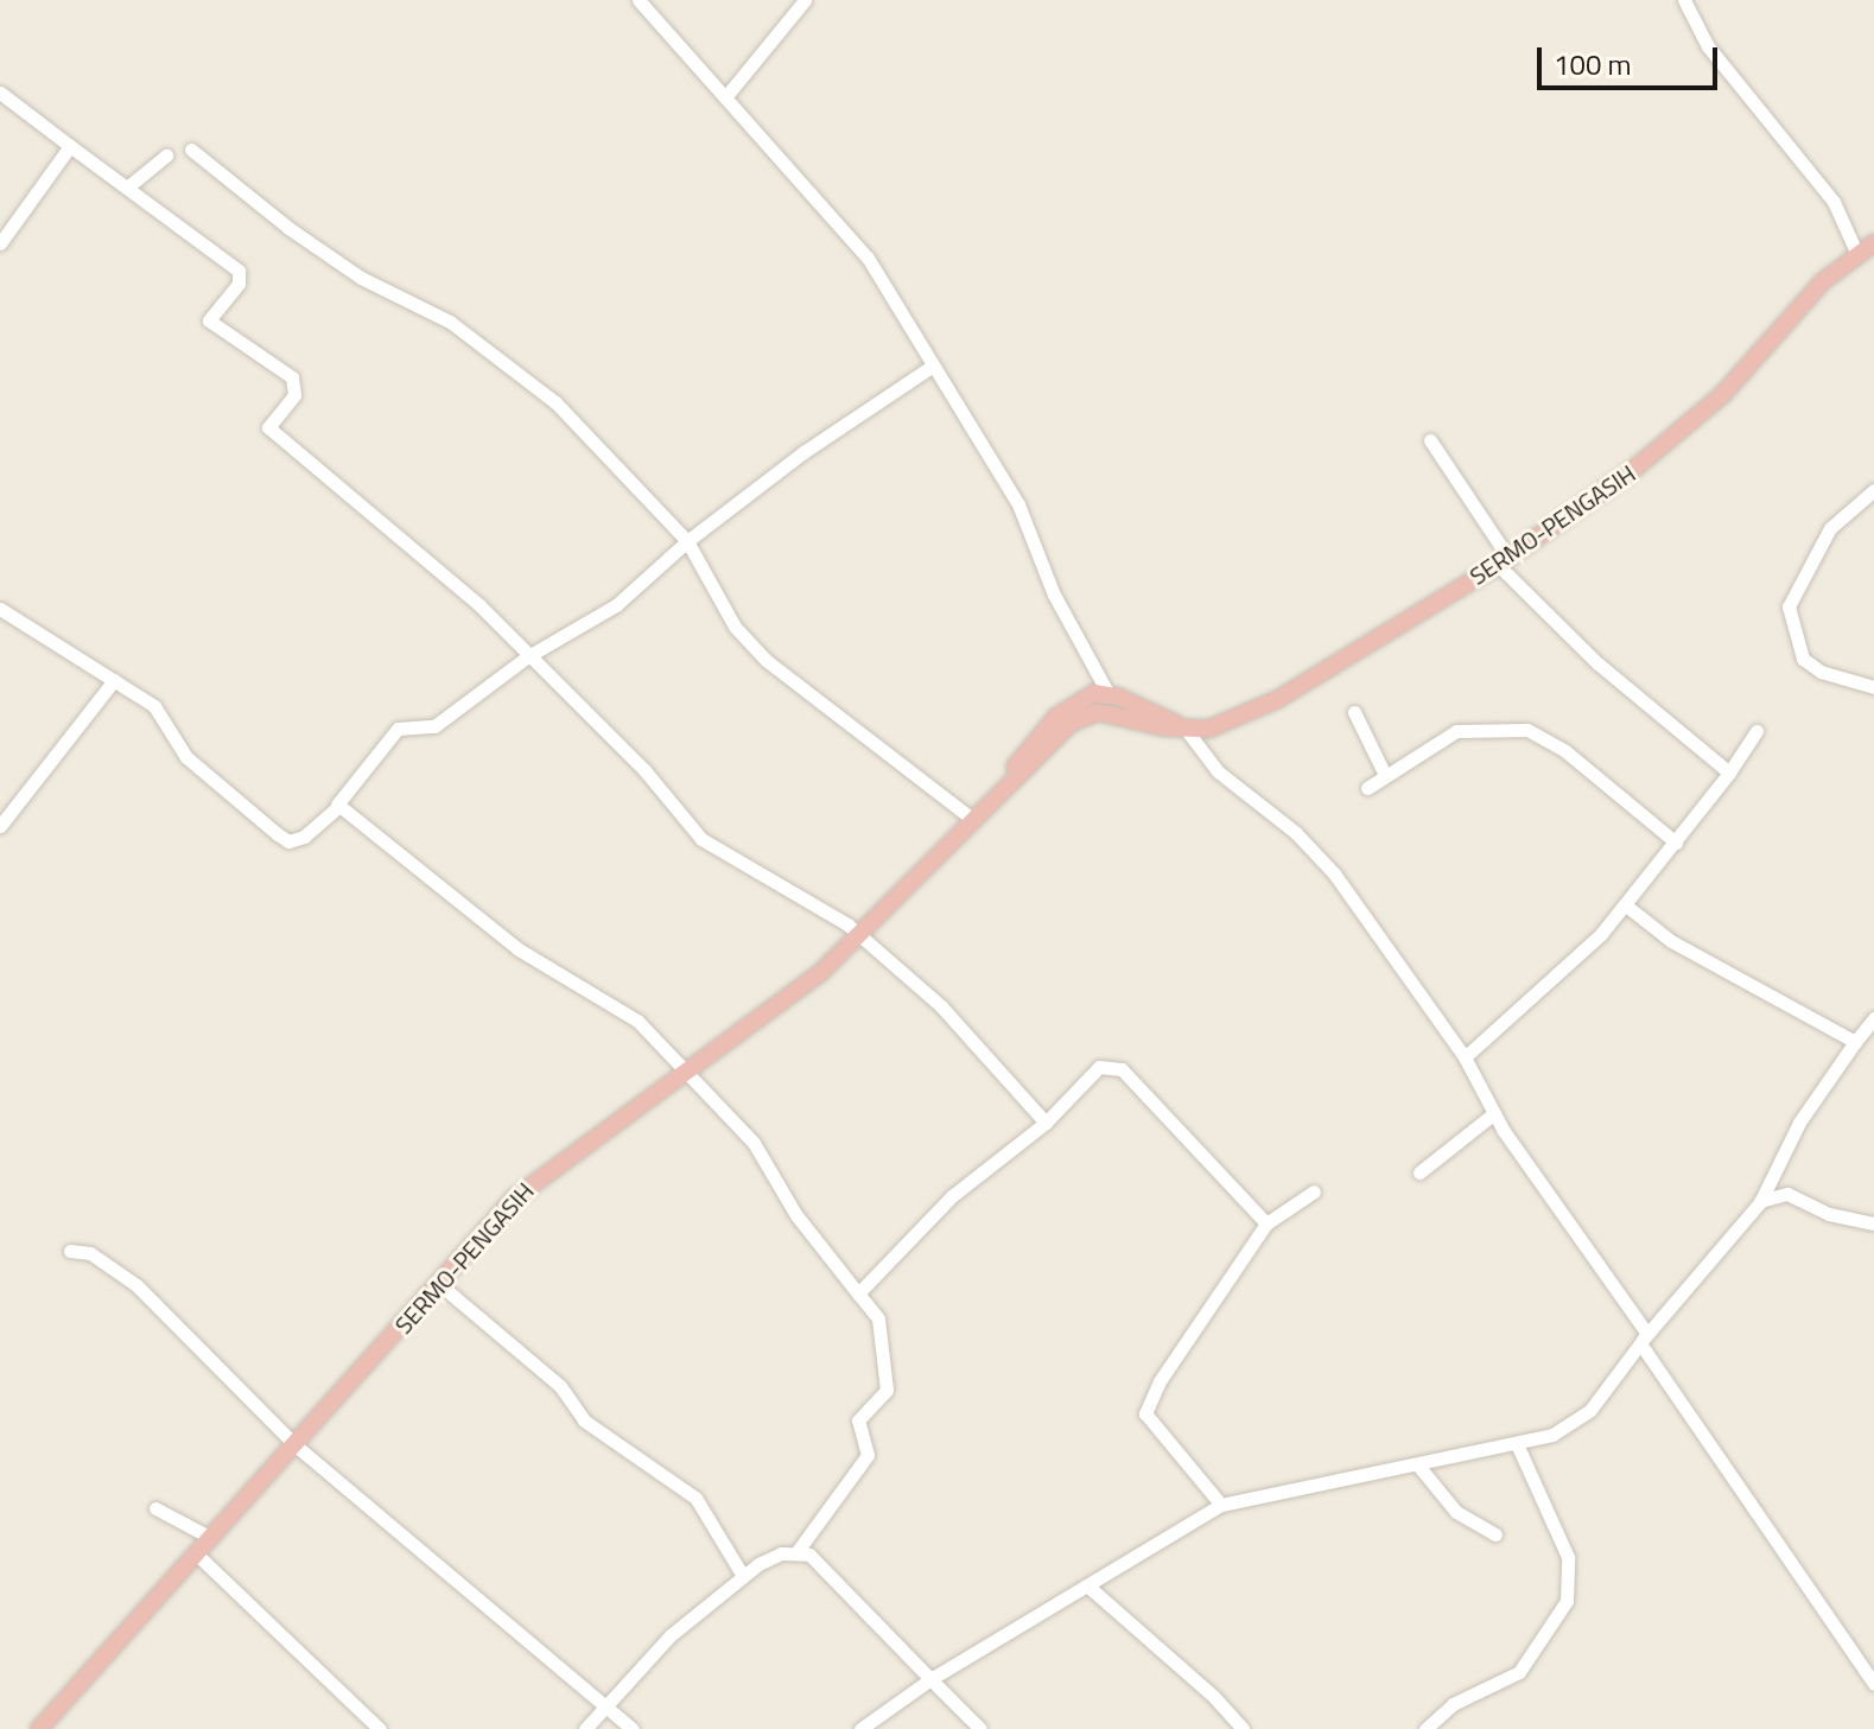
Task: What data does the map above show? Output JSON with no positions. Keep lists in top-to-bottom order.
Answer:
{
  "streets": {
    "main road": ["SERMO-PENGASIH"]
  },
  "scale_bar": "100 m"
}
